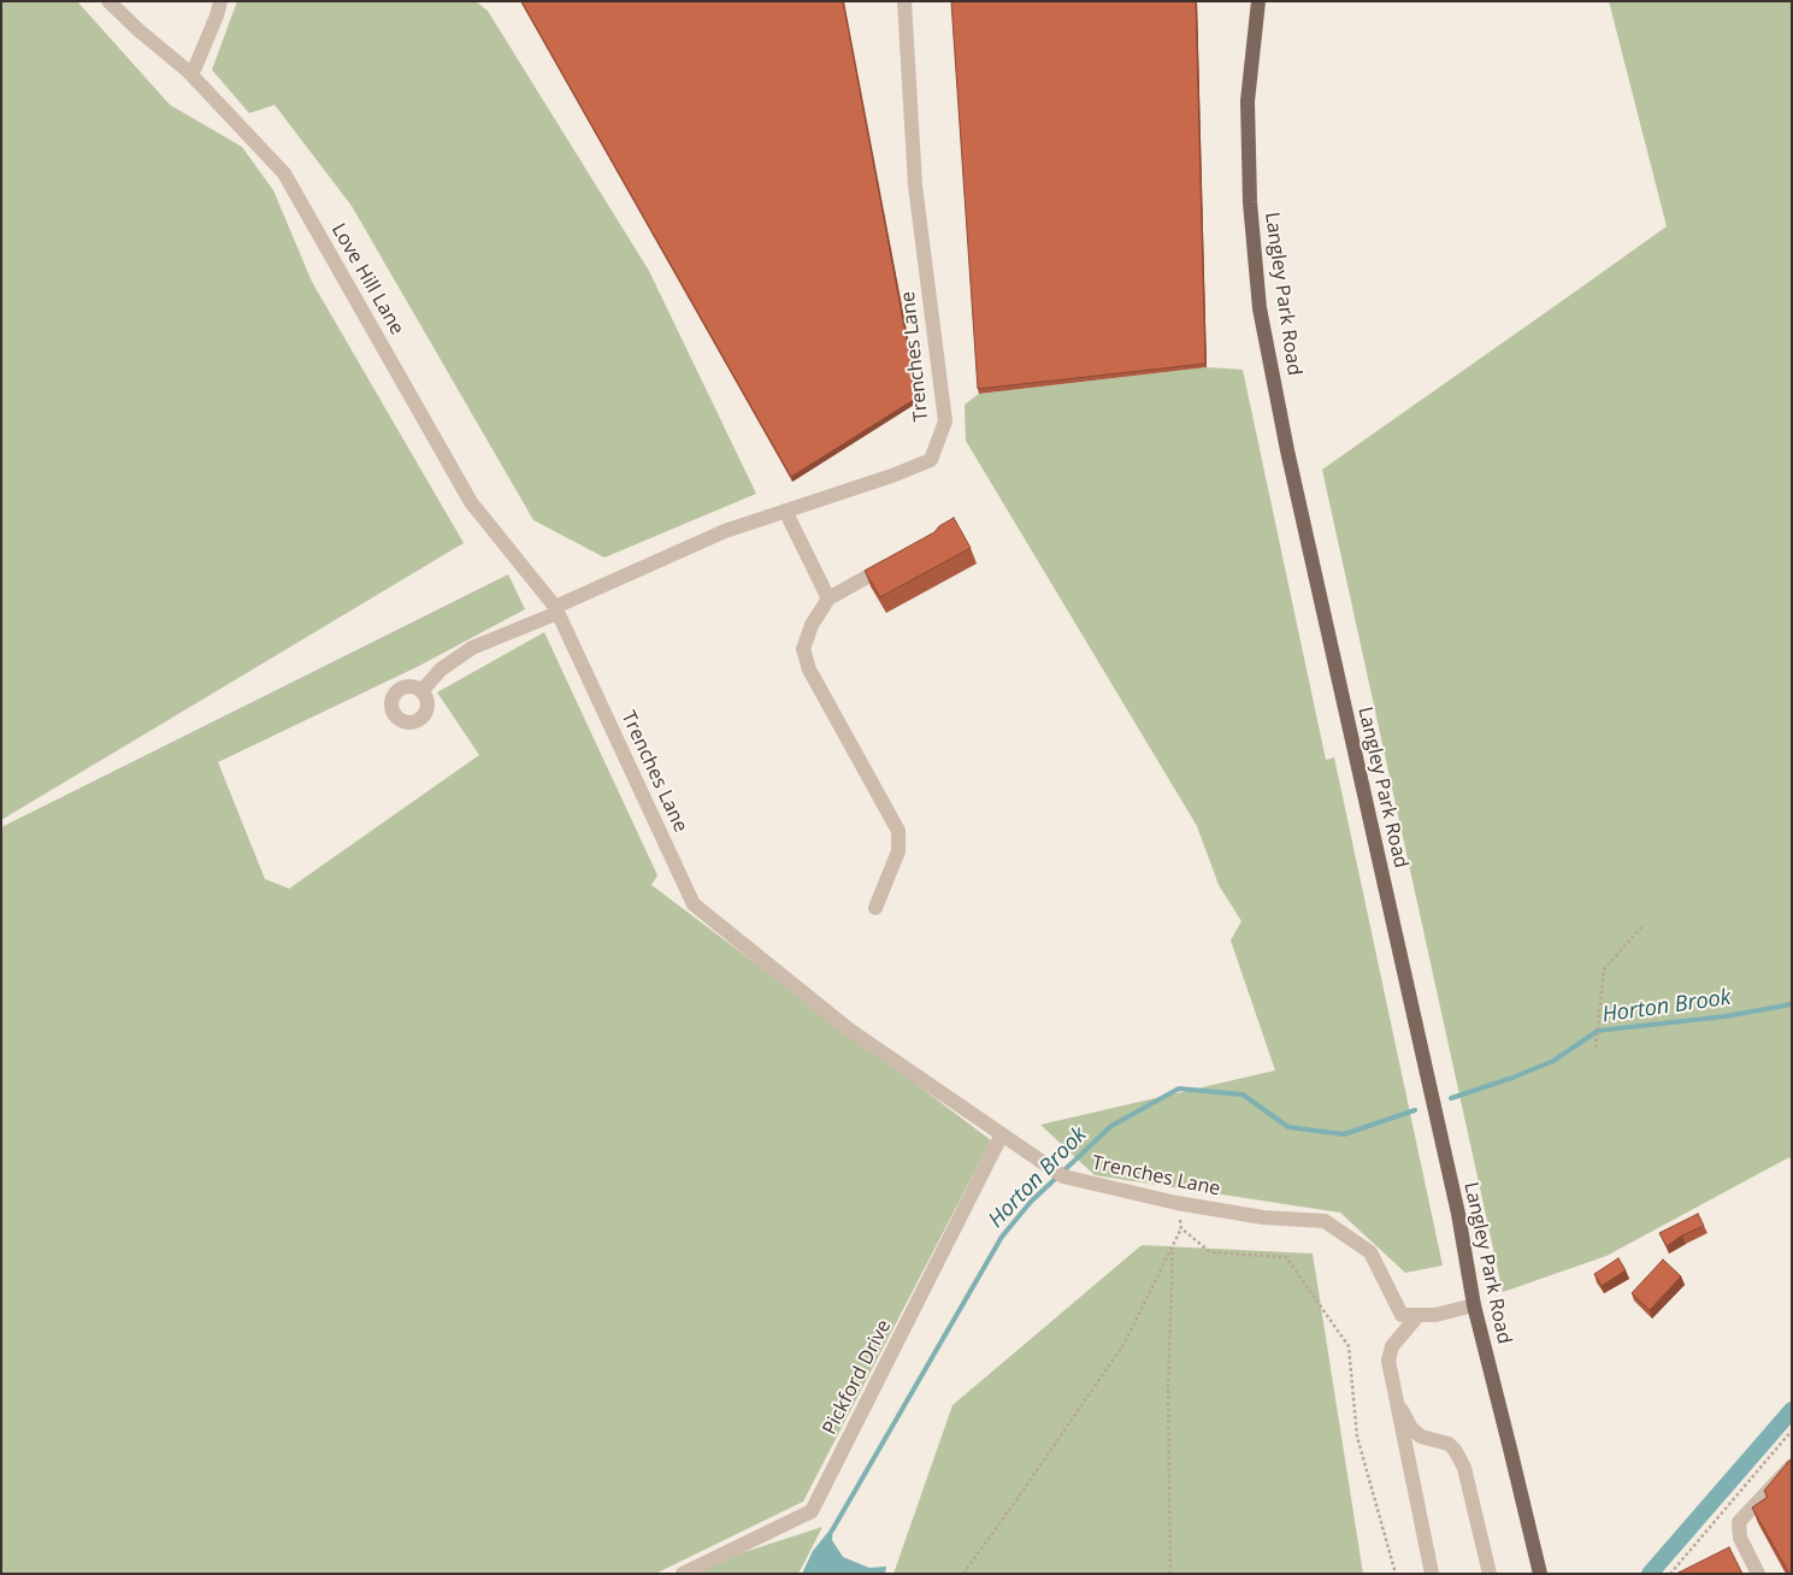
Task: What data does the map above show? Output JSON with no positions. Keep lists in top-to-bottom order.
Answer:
{
  "streets": {
    "main road": ["Langley Park Road"],
    "street": ["Love Hill Lane", "Trenches Lane", "Pickford Drive"]
  },
  "crossings": [
    ["Love Hill Lane", "Trenches Lane"],
    ["Trenches Lane", "Pickford Drive"]
  ],
  "water": ["Horton Brook"]
}
